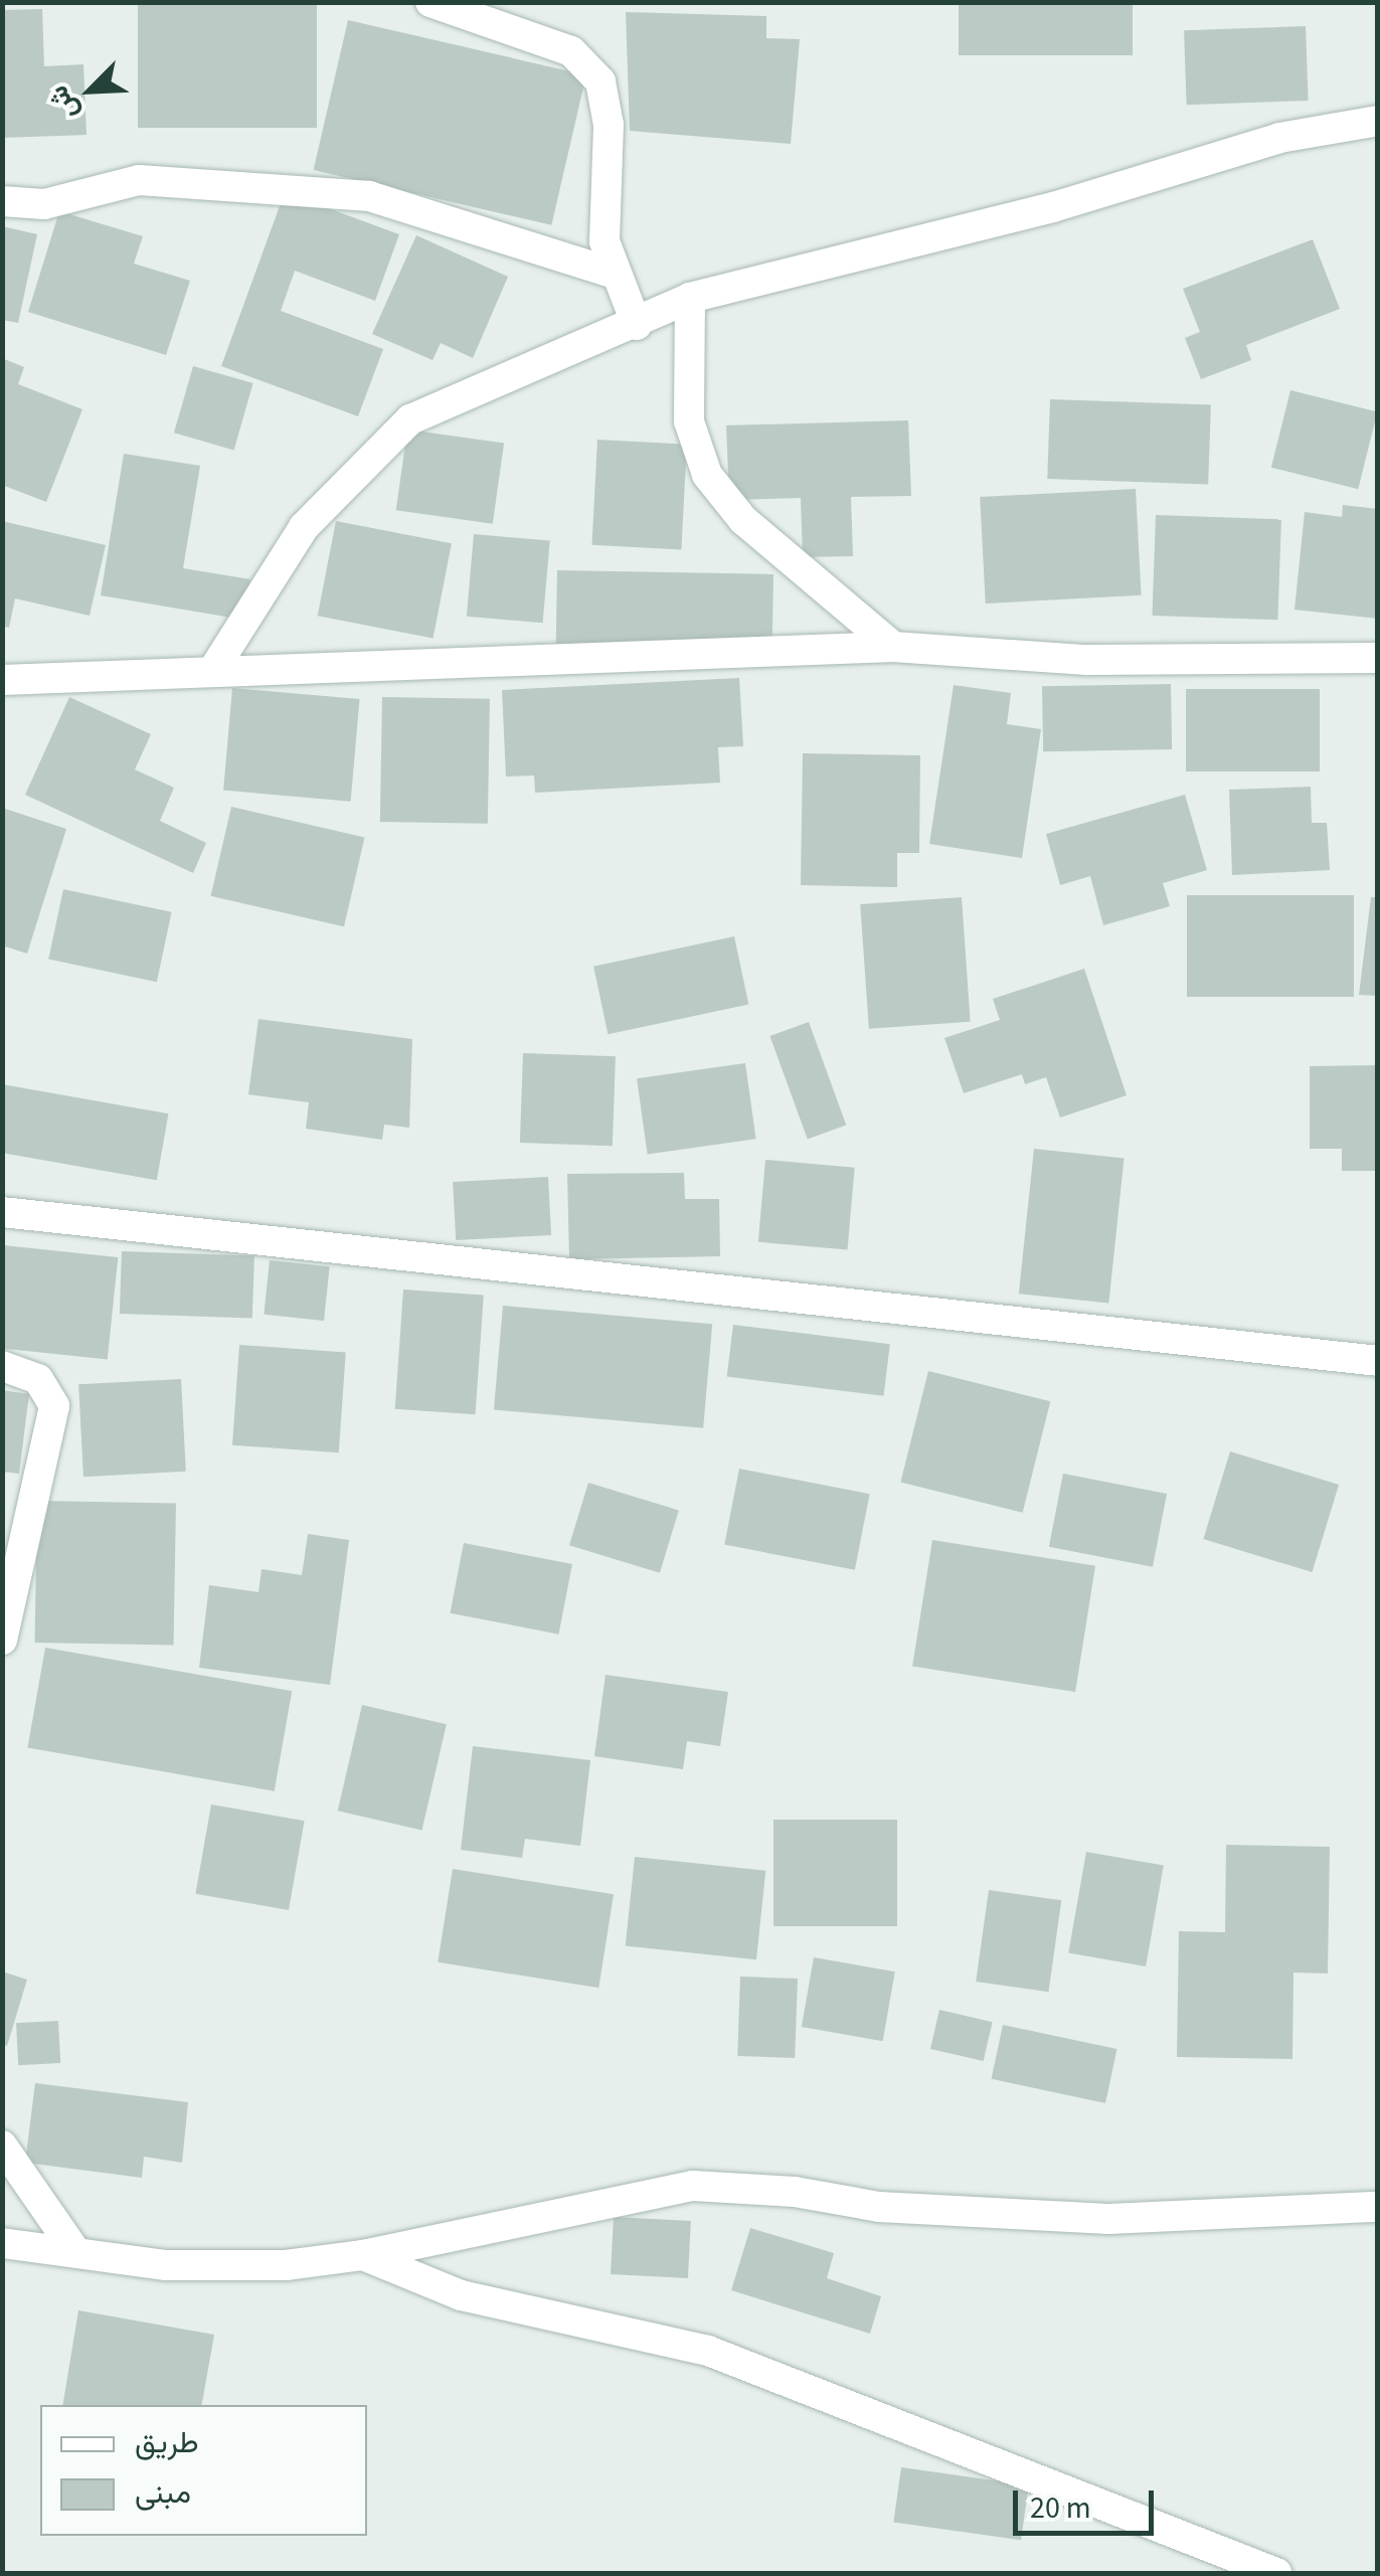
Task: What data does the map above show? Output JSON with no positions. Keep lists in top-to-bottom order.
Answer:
{
  "legend": ["طريق", "مبنى"],
  "scale_bar": "20 m",
  "north": "bottom left"
}
